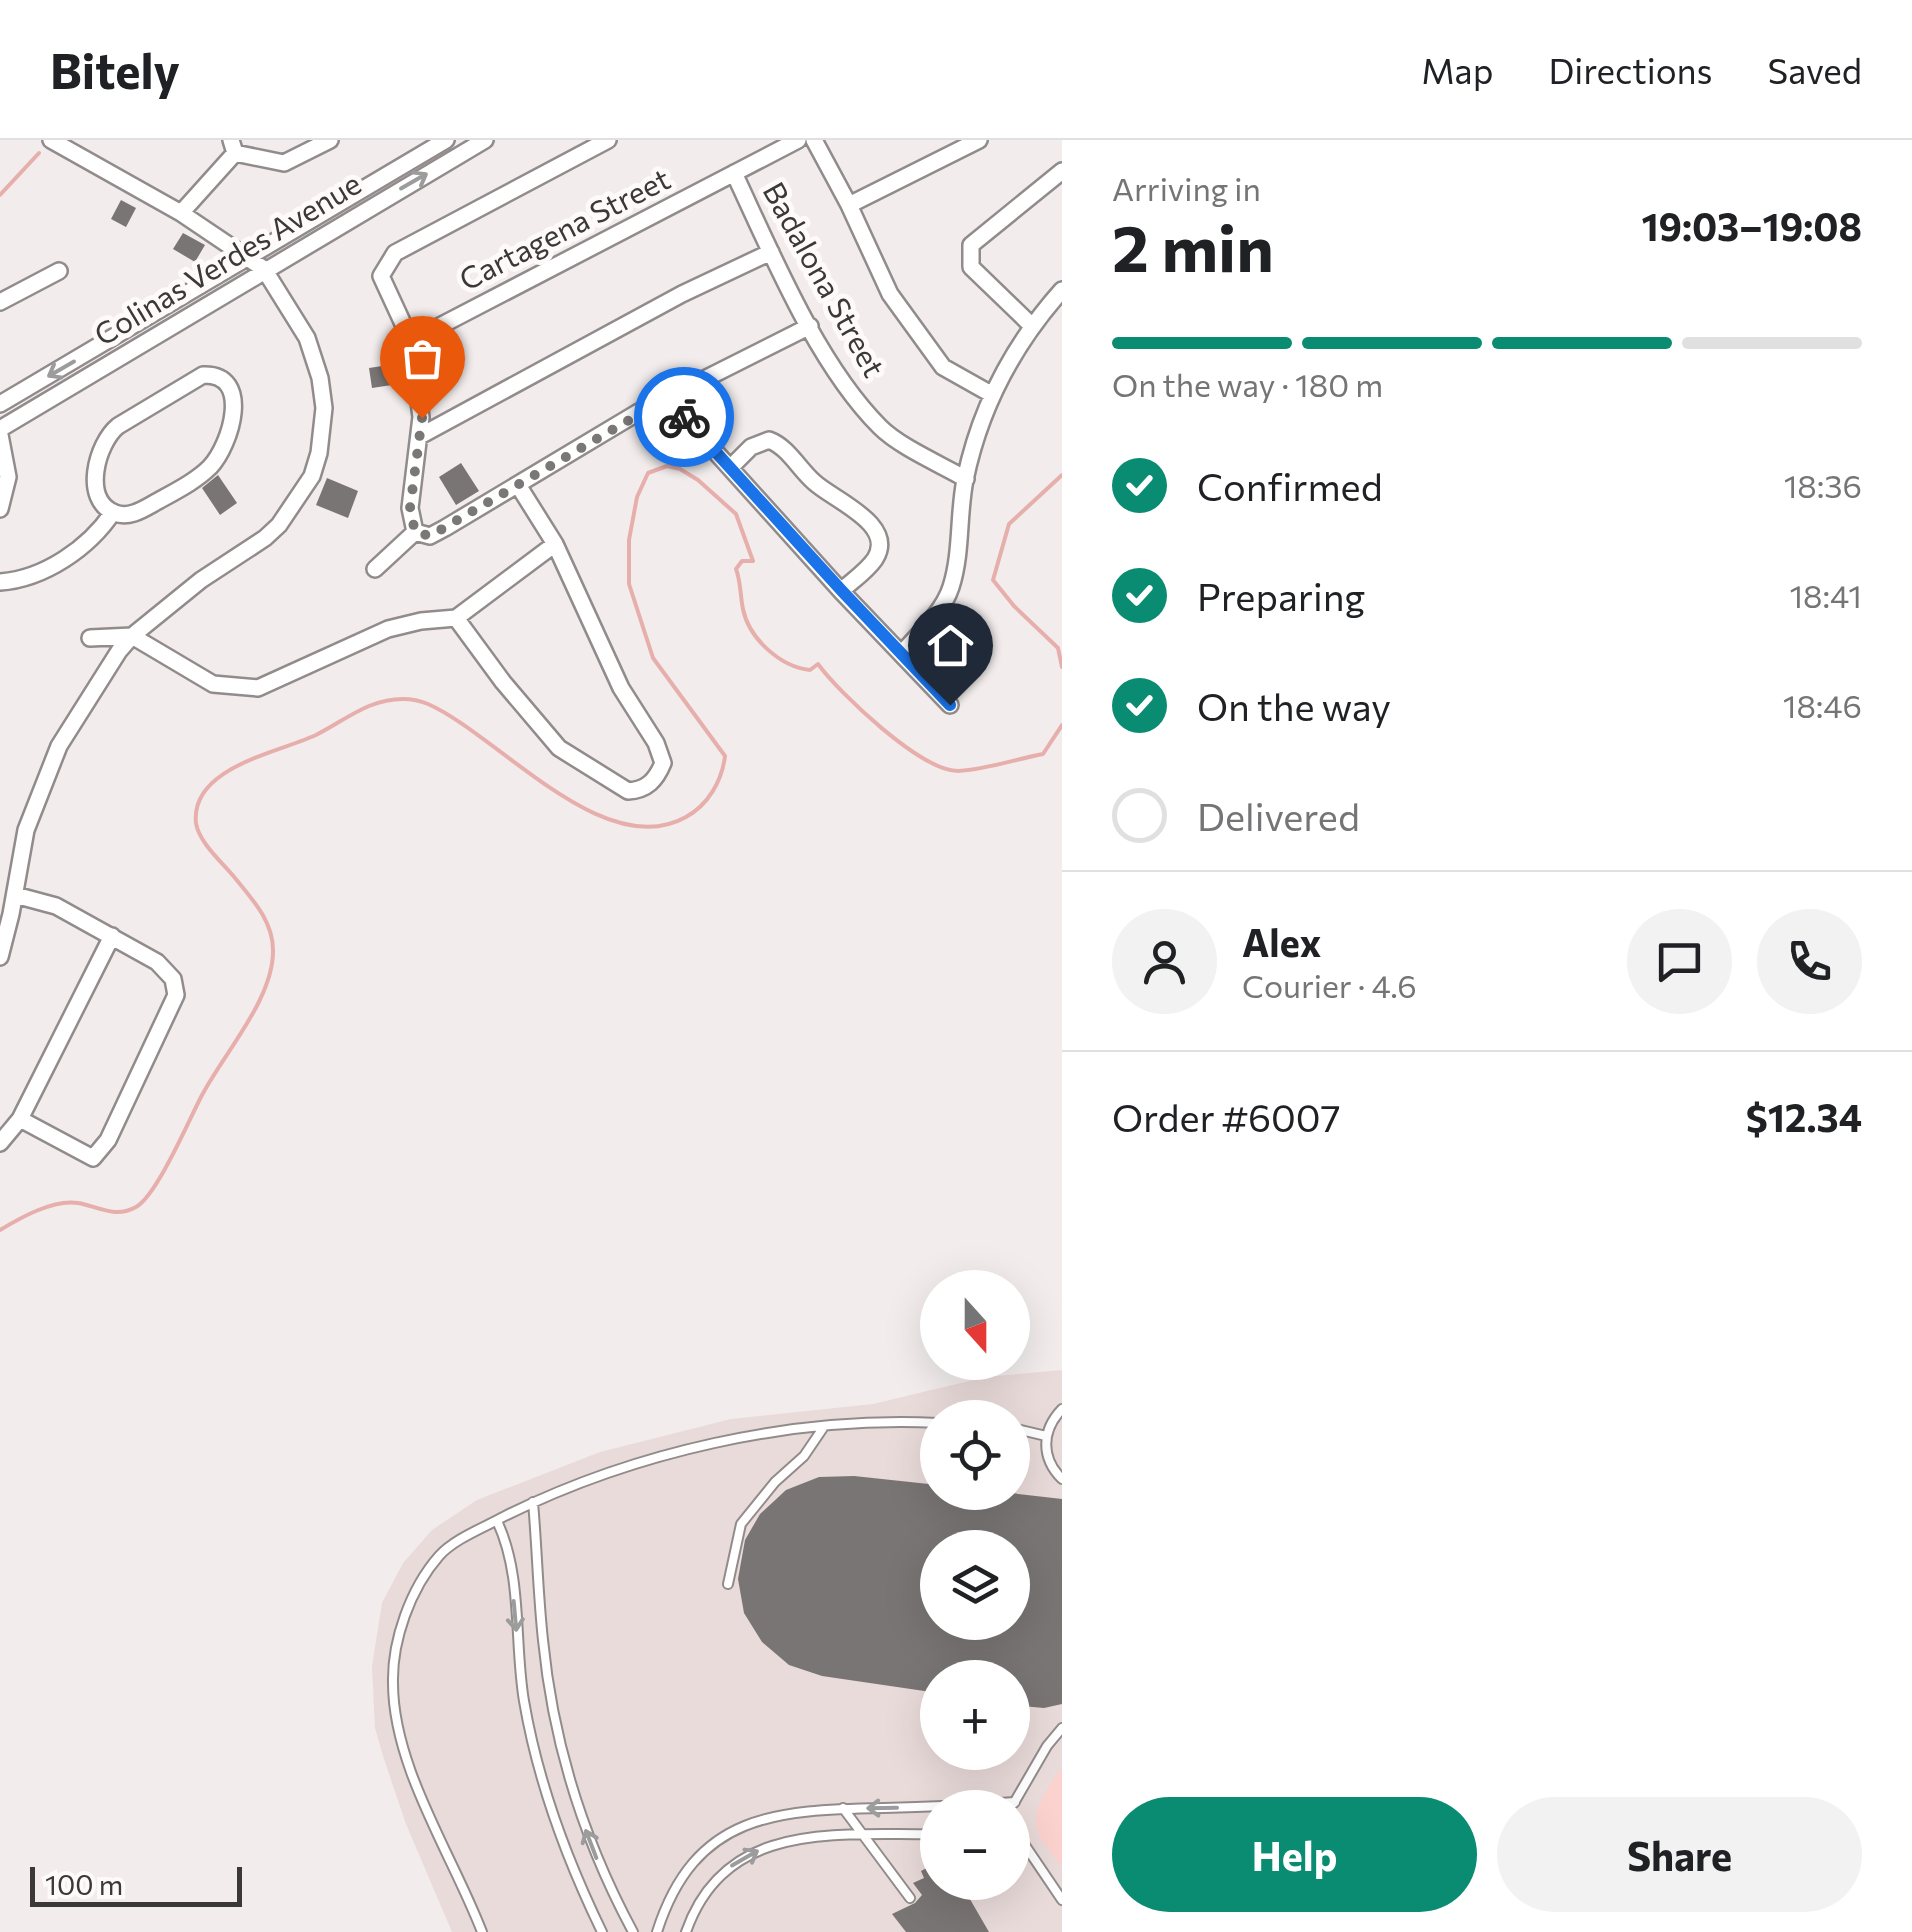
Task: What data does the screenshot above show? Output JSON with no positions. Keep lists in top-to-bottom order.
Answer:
{
  "streets": {
    "street": ["Cartagena Street", "Colinas Verdes Avenue", "Badalona Street"]
  },
  "crossings": [
    ["Cartagena Street", "Badalona Street"]
  ],
  "scale_bar": "100 m",
  "north": "bottom",
  "page": {
    "header": "Bitely",
    "nav": ["Map", "Directions", "Saved"],
    "heading": ["2 min", "Arriving in", "19:03–19:08"],
    "panel": [
      "Alex",
      "Courier · 4.6",
      "Order #6007",
      "$12.34"
    ],
    "bar": "On the way · 180 m",
    "list": [
      ["Confirmed", "18:36"],
      ["Preparing", "18:41"],
      ["On the way", "18:46"],
      "Delivered"
    ],
    "map_buttons": ["+", "−"],
    "buttons": ["Help", "Share"],
    "scale": "100 m"
  }
}
